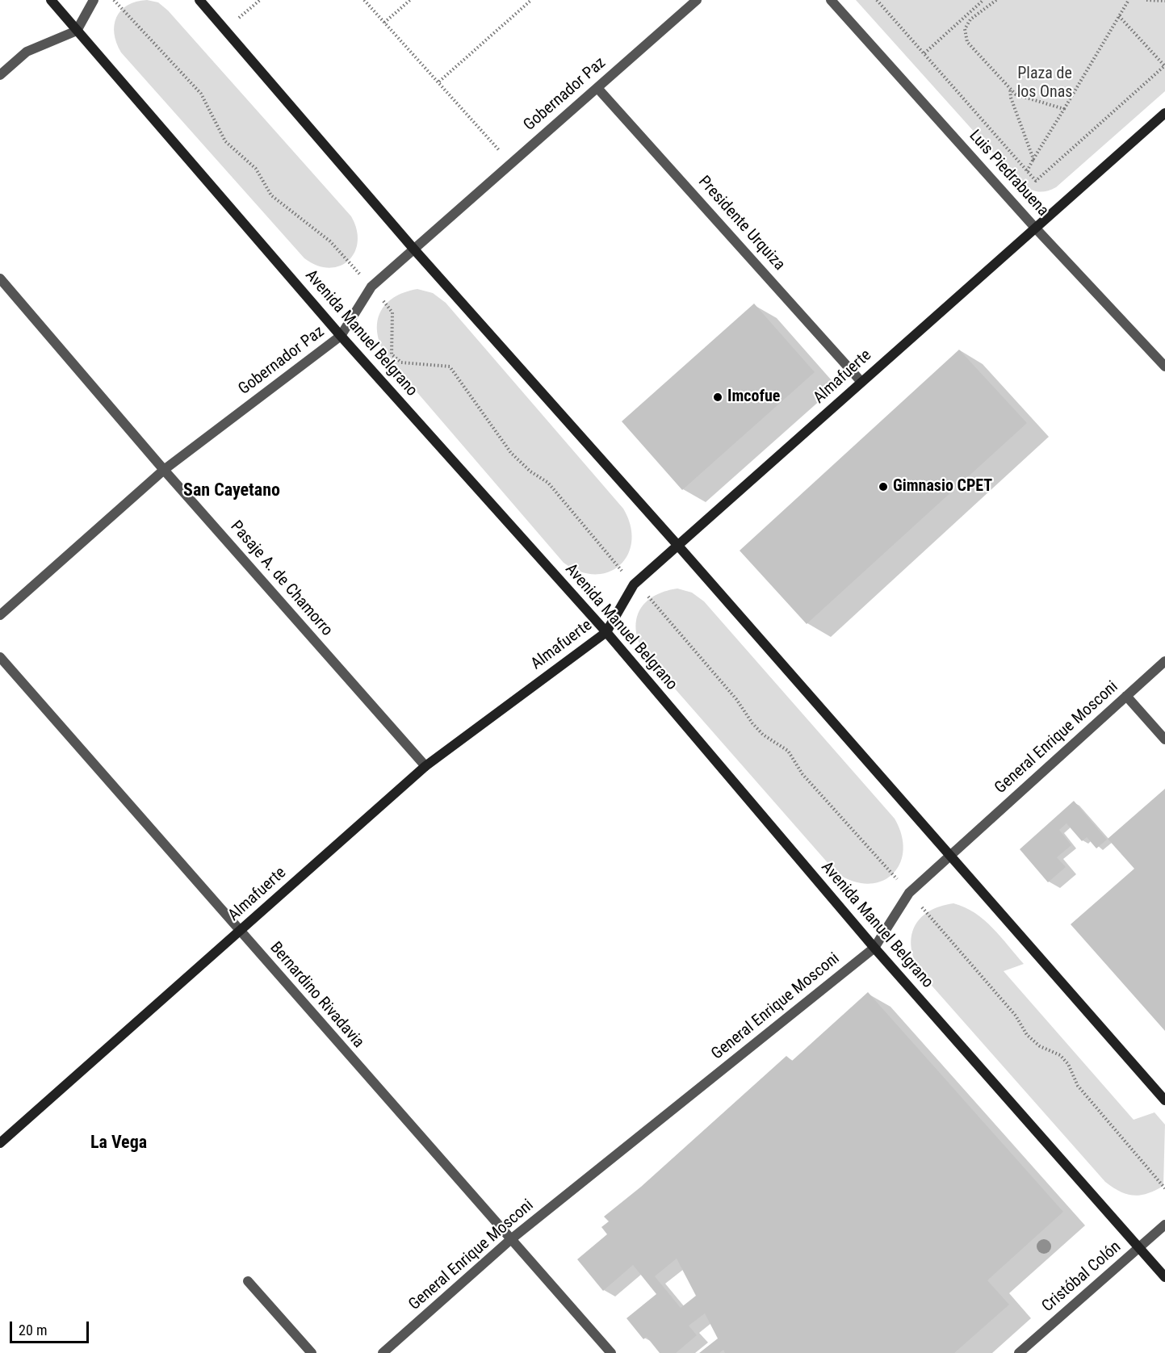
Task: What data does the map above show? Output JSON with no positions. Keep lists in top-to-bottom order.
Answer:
{
  "streets": {
    "main road": ["Avenida Manuel Belgrano", "Almafuerte"],
    "street": [
      "Gobernador Paz",
      "Luis Piedrabuena",
      "Presidente Urquiza",
      "Pasaje A. de Chamorro",
      "General Enrique Mosconi",
      "Bernardino Rivadavia",
      "Cristóbal Colón"
    ]
  },
  "crossings": [
    ["Gobernador Paz", "Presidente Urquiza"],
    ["Gobernador Paz", "Avenida Manuel Belgrano"],
    ["Gobernador Paz", "Pasaje A. de Chamorro"],
    ["Luis Piedrabuena", "Almafuerte"],
    ["Presidente Urquiza", "Almafuerte"],
    ["Avenida Manuel Belgrano", "Almafuerte"],
    ["Avenida Manuel Belgrano", "General Enrique Mosconi"],
    ["Avenida Manuel Belgrano", "Cristóbal Colón"],
    ["Almafuerte", "Pasaje A. de Chamorro"],
    ["Almafuerte", "Bernardino Rivadavia"],
    ["General Enrique Mosconi", "Bernardino Rivadavia"]
  ],
  "districts": ["San Cayetano", "La Vega"],
  "parks": ["Plaza de los Onas"],
  "places": ["Imcofue", "Gimnasio CPET"],
  "scale_bar": "20 m"
}
